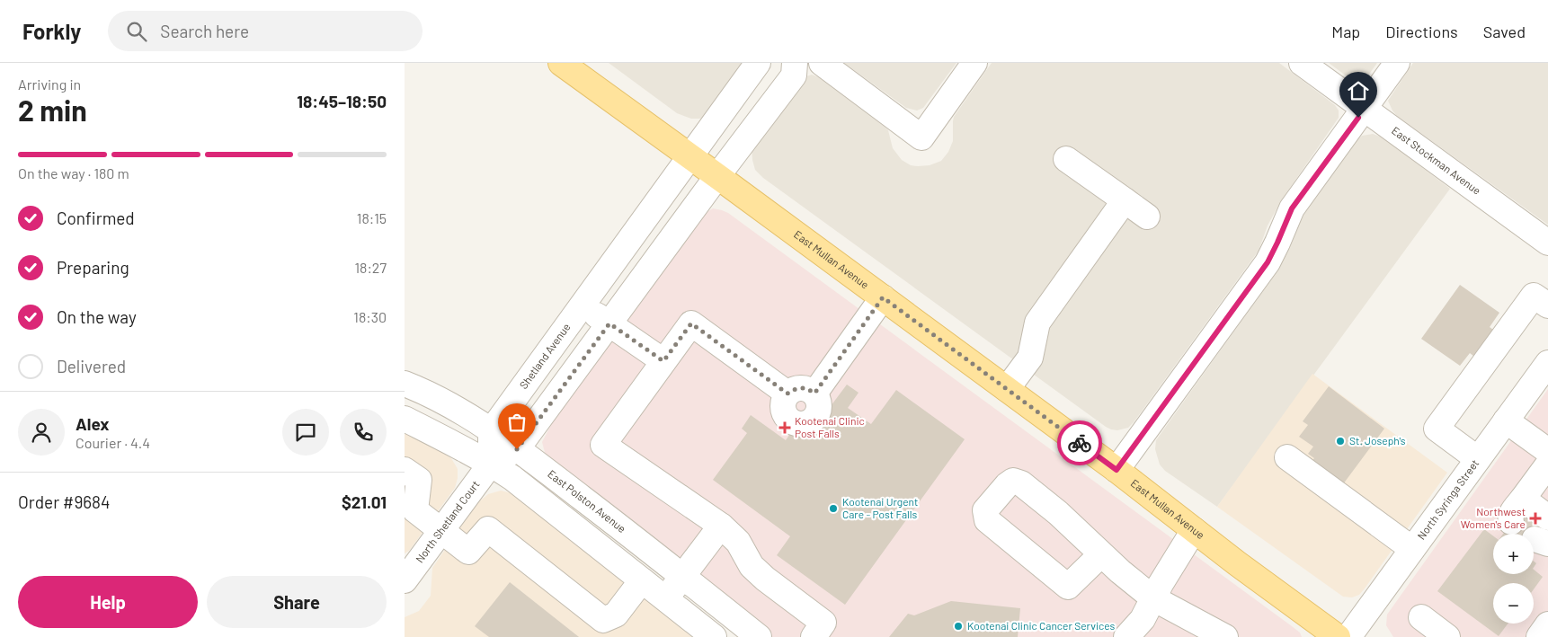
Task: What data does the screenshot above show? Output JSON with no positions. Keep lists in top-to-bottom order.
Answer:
{
  "streets": {
    "main road": ["East Mullan Avenue"],
    "street": [
      "East Stockman Avenue",
      "Shetland Avenue",
      "North Syringa Street",
      "East Polston Avenue",
      "North Shetland Court"
    ]
  },
  "crossings": [
    ["East Mullan Avenue", "Shetland Avenue"],
    ["Shetland Avenue", "East Polston Avenue"]
  ],
  "places": {
    "health": ["Kootenai Clinic Post Falls", "Northwest Women's Care"],
    "other": ["St. Joseph's", "Kootenai Urgent Care - Post Falls", "Kootenai Clinic Cancer Services"]
  },
  "page": {
    "header": "Forkly",
    "search": "Search here",
    "nav": ["Map", "Directions", "Saved"],
    "heading": ["2 min", "Arriving in", "18:45–18:50"],
    "panel": [
      "Alex",
      "Courier · 4.4",
      "Order #9684",
      "$21.01"
    ],
    "bar": "On the way · 180 m",
    "list": [
      ["Confirmed", "18:15"],
      ["Preparing", "18:27"],
      ["On the way", "18:30"],
      "Delivered"
    ],
    "map_buttons": ["+", "−"],
    "buttons": ["Help", "Share"]
  }
}
